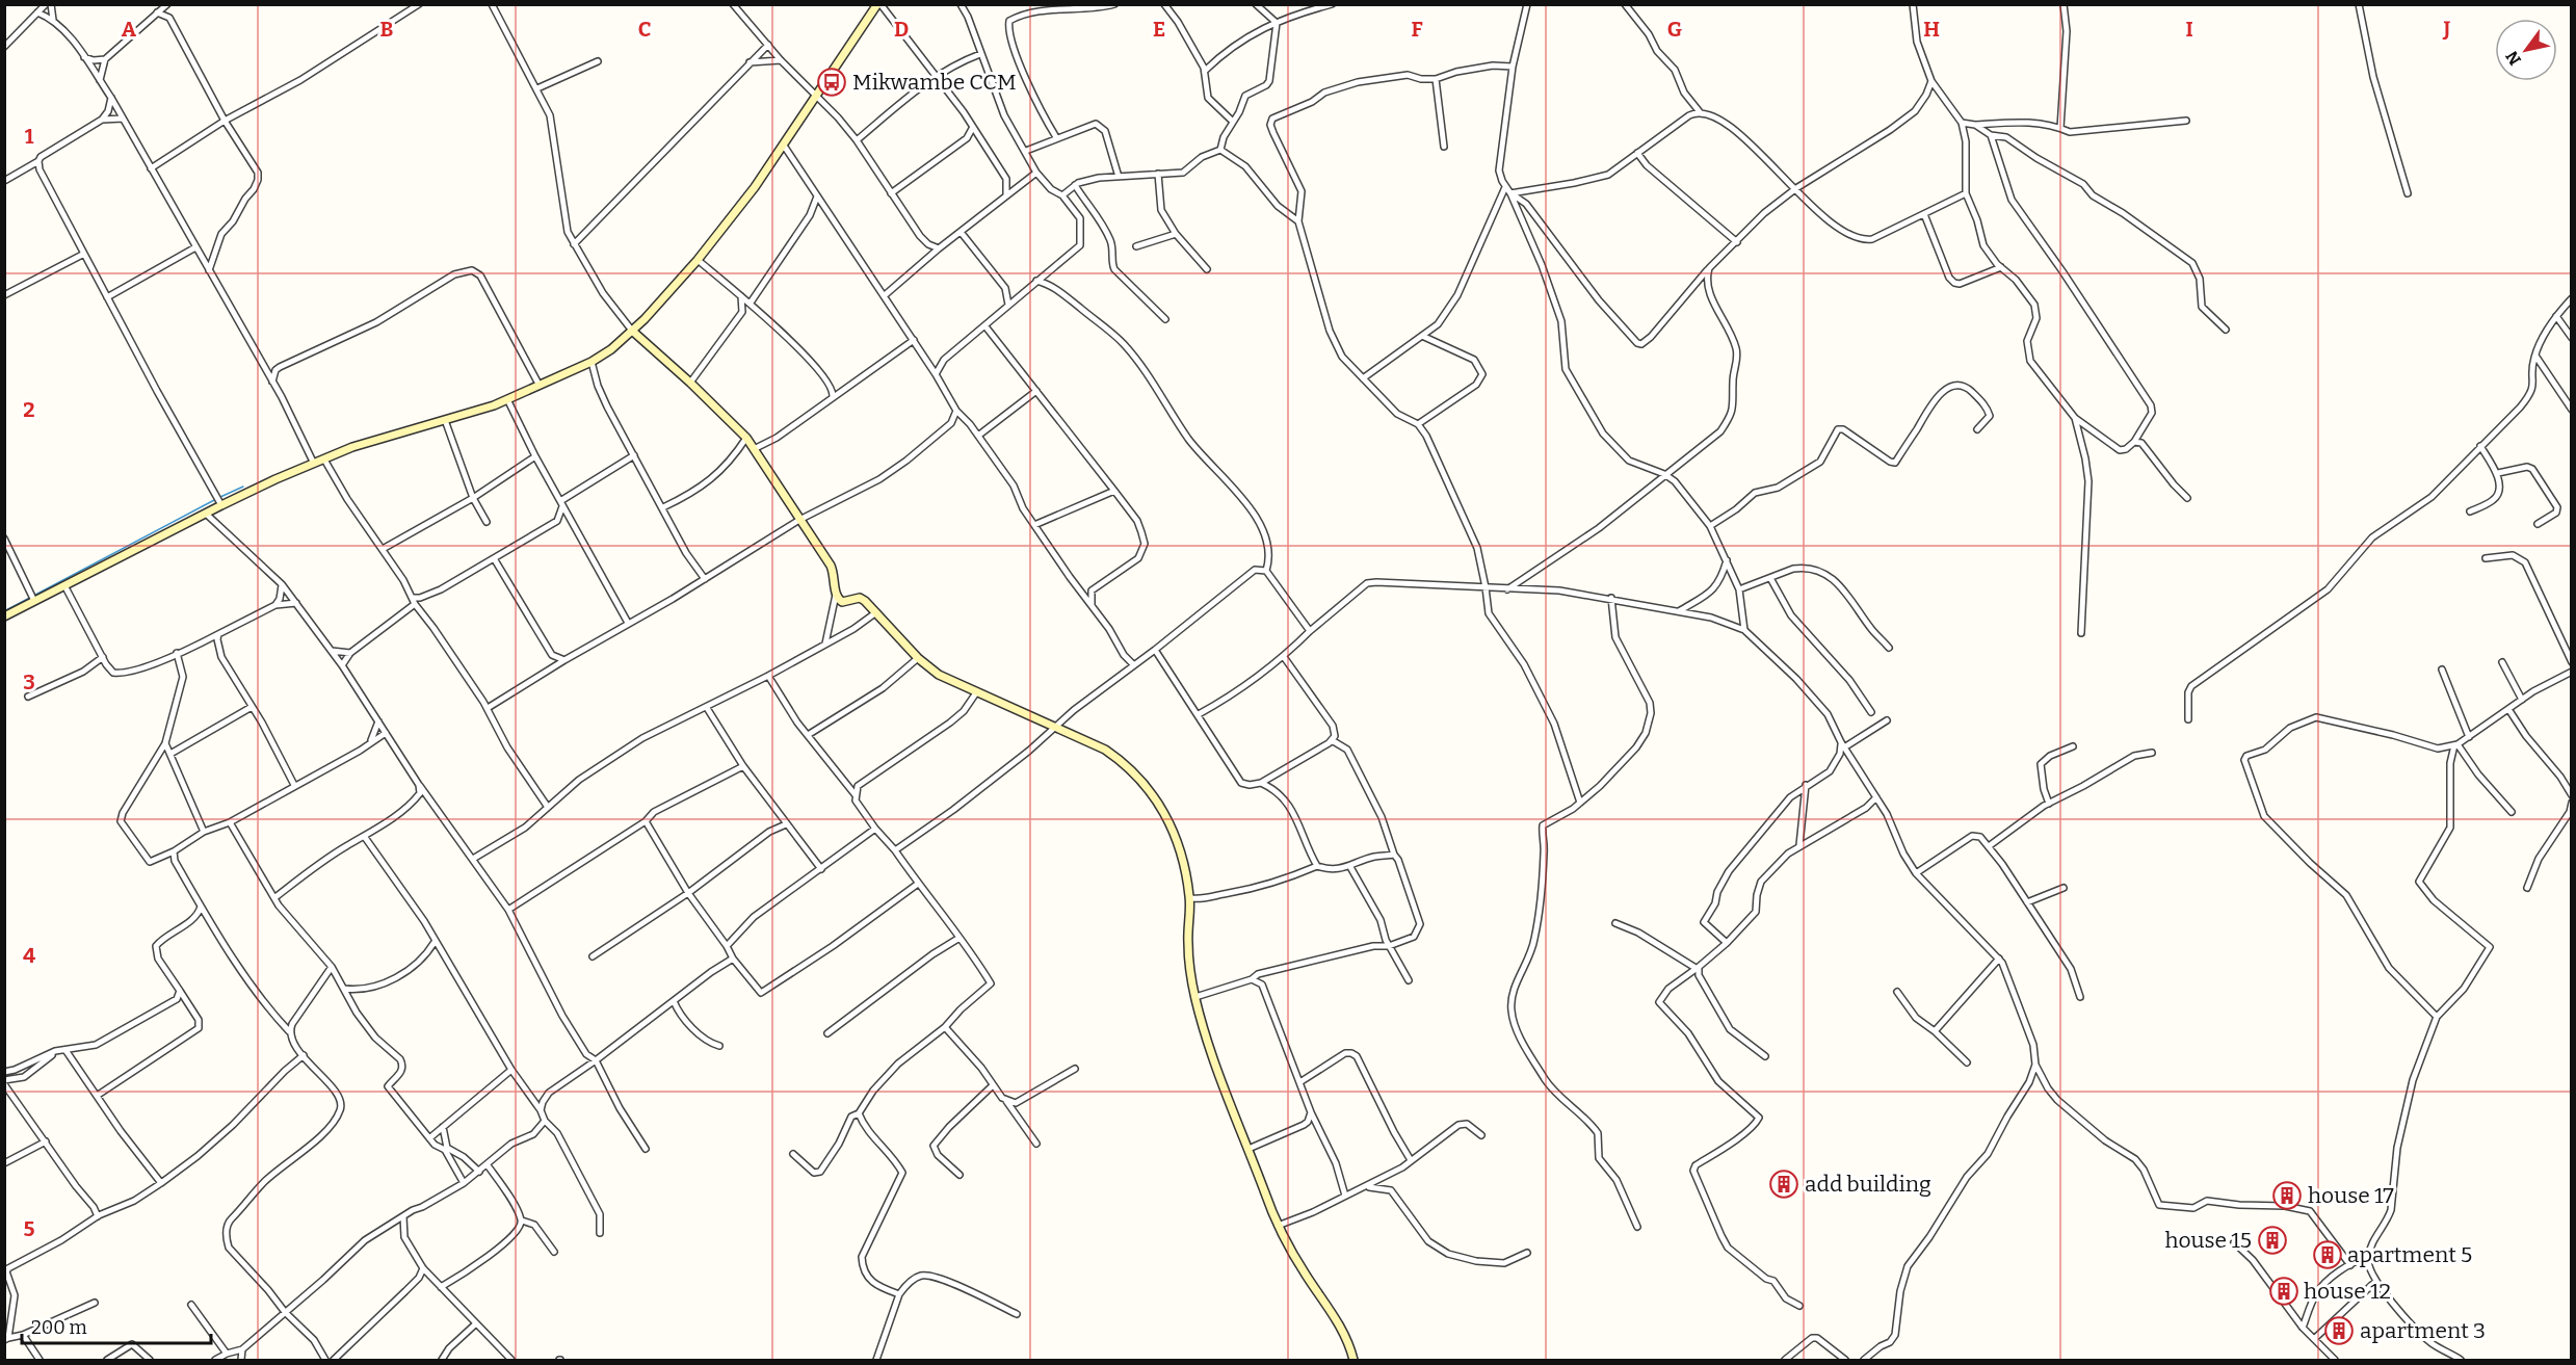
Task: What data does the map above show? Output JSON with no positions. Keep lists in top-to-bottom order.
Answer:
{
  "places": {
    "bus stop": ["Mikwambe CCM"],
    "building": [
      "add building",
      "house 17",
      "house 15",
      "apartment 5",
      "house 12",
      "apartment 3"
    ]
  },
  "scale_bar": "200 m",
  "north": "bottom left",
  "grid": {
    "columns": [
      "A",
      "B",
      "C",
      "D",
      "E",
      "F",
      "G",
      "H",
      "I",
      "J"
    ],
    "rows": [
      "1",
      "2",
      "3",
      "4",
      "5"
    ]
  }
}
